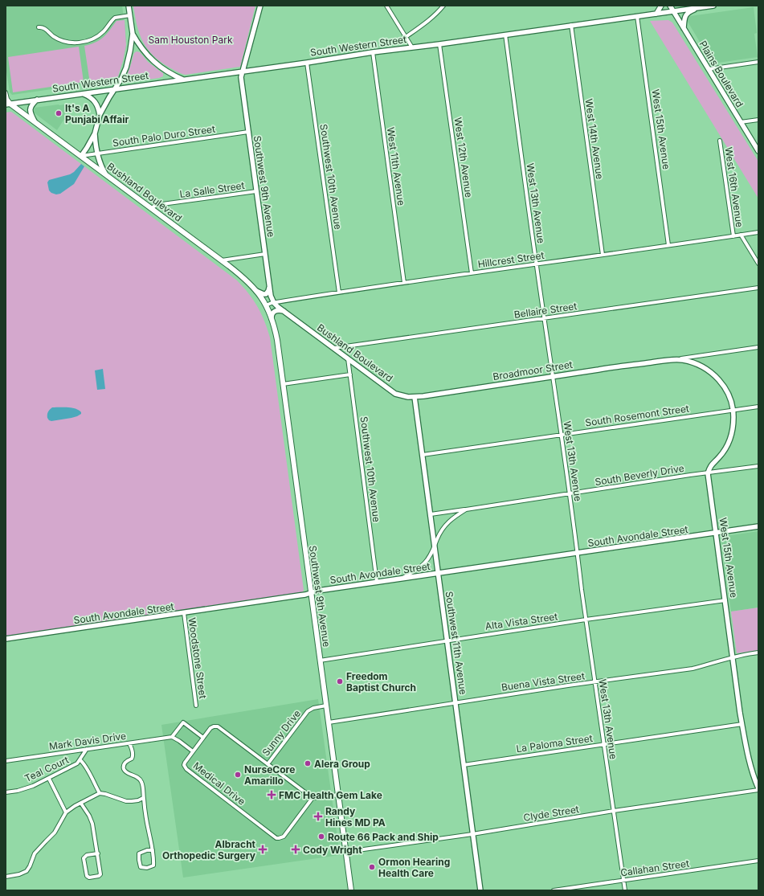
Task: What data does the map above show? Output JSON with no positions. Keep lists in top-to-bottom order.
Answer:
{
  "streets": {
    "main road": ["Southwest 9th Avenue", "Bushland Boulevard"],
    "street": [
      "South Western Street",
      "Plains Boulevard",
      "West 15th Avenue",
      "South Palo Duro Street",
      "West 14th Avenue",
      "West 12th Avenue",
      "West 11th Avenue",
      "Southwest 10th Avenue",
      "West 16th Avenue",
      "La Salle Street",
      "West 13th Avenue",
      "Hillcrest Street",
      "Bellaire Street",
      "Broadmoor Street",
      "South Rosemont Street",
      "South Beverly Drive",
      "South Avondale Street",
      "Alta Vista Street",
      "Southwest 11th Avenue",
      "Woodstone Street",
      "Buena Vista Street",
      "Sunny Drive",
      "Mark Davis Drive",
      "La Paloma Street",
      "Teal Court",
      "Medical Drive",
      "Clyde Street",
      "Callahan Street"
    ]
  },
  "crossings": [
    ["South Western Street", "Plains Boulevard"],
    ["South Western Street", "West 15th Avenue"],
    ["South Western Street", "West 14th Avenue"],
    ["South Western Street", "West 12th Avenue"],
    ["South Western Street", "West 11th Avenue"],
    ["South Western Street", "Southwest 10th Avenue"],
    ["South Western Street", "Southwest 9th Avenue"],
    ["South Western Street", "Bushland Boulevard"],
    ["South Western Street", "West 13th Avenue"],
    ["West 15th Avenue", "Hillcrest Street"],
    ["West 15th Avenue", "South Beverly Drive"],
    ["West 15th Avenue", "South Avondale Street"],
    ["West 15th Avenue", "Alta Vista Street"],
    ["West 15th Avenue", "Buena Vista Street"],
    ["West 15th Avenue", "La Paloma Street"],
    ["West 15th Avenue", "Clyde Street"],
    ["South Palo Duro Street", "Southwest 9th Avenue"],
    ["South Palo Duro Street", "Bushland Boulevard"],
    ["West 14th Avenue", "Hillcrest Street"],
    ["West 12th Avenue", "Hillcrest Street"],
    ["West 11th Avenue", "Hillcrest Street"],
    ["Southwest 10th Avenue", "Bushland Boulevard"],
    ["Southwest 10th Avenue", "Hillcrest Street"],
    ["Southwest 10th Avenue", "South Avondale Street"],
    ["Southwest 9th Avenue", "La Salle Street"],
    ["Southwest 9th Avenue", "Bushland Boulevard"],
    ["Southwest 9th Avenue", "Hillcrest Street"],
    ["Southwest 9th Avenue", "South Avondale Street"],
    ["Southwest 9th Avenue", "Alta Vista Street"],
    ["Southwest 9th Avenue", "Buena Vista Street"],
    ["Southwest 9th Avenue", "Sunny Drive"],
    ["Southwest 9th Avenue", "Clyde Street"],
    ["West 16th Avenue", "Hillcrest Street"],
    ["La Salle Street", "Bushland Boulevard"],
    ["Bushland Boulevard", "Hillcrest Street"],
    ["Bushland Boulevard", "Bellaire Street"],
    ["Bushland Boulevard", "Broadmoor Street"],
    ["West 13th Avenue", "Hillcrest Street"],
    ["West 13th Avenue", "Bellaire Street"],
    ["West 13th Avenue", "Broadmoor Street"],
    ["West 13th Avenue", "South Rosemont Street"],
    ["West 13th Avenue", "South Beverly Drive"],
    ["West 13th Avenue", "South Avondale Street"],
    ["West 13th Avenue", "Alta Vista Street"],
    ["West 13th Avenue", "Buena Vista Street"],
    ["West 13th Avenue", "La Paloma Street"],
    ["West 13th Avenue", "Clyde Street"],
    ["West 13th Avenue", "Callahan Street"],
    ["Broadmoor Street", "South Rosemont Street"],
    ["Broadmoor Street", "Southwest 11th Avenue"],
    ["South Rosemont Street", "Southwest 11th Avenue"],
    ["South Beverly Drive", "South Avondale Street"],
    ["South Beverly Drive", "Southwest 11th Avenue"],
    ["South Avondale Street", "Southwest 11th Avenue"],
    ["South Avondale Street", "Woodstone Street"],
    ["Alta Vista Street", "Southwest 11th Avenue"],
    ["Southwest 11th Avenue", "Buena Vista Street"],
    ["Southwest 11th Avenue", "La Paloma Street"],
    ["Southwest 11th Avenue", "Clyde Street"],
    ["Sunny Drive", "Medical Drive"],
    ["Mark Davis Drive", "Teal Court"]
  ],
  "parks": ["Sam Houston Park"],
  "places": {
    "other": [
      "It's A Punjabi Affair",
      "Freedom Baptist Church",
      "Alera Group",
      "NurseCore Amarillo",
      "Route 66 Pack and Ship",
      "Ormon Hearing Health Care"
    ],
    "health": [
      "FMC Health Gem Lake",
      "Randy Hines MD PA",
      "Albracht Orthopedic Surgery",
      "Cody Wright"
    ]
  }
}
